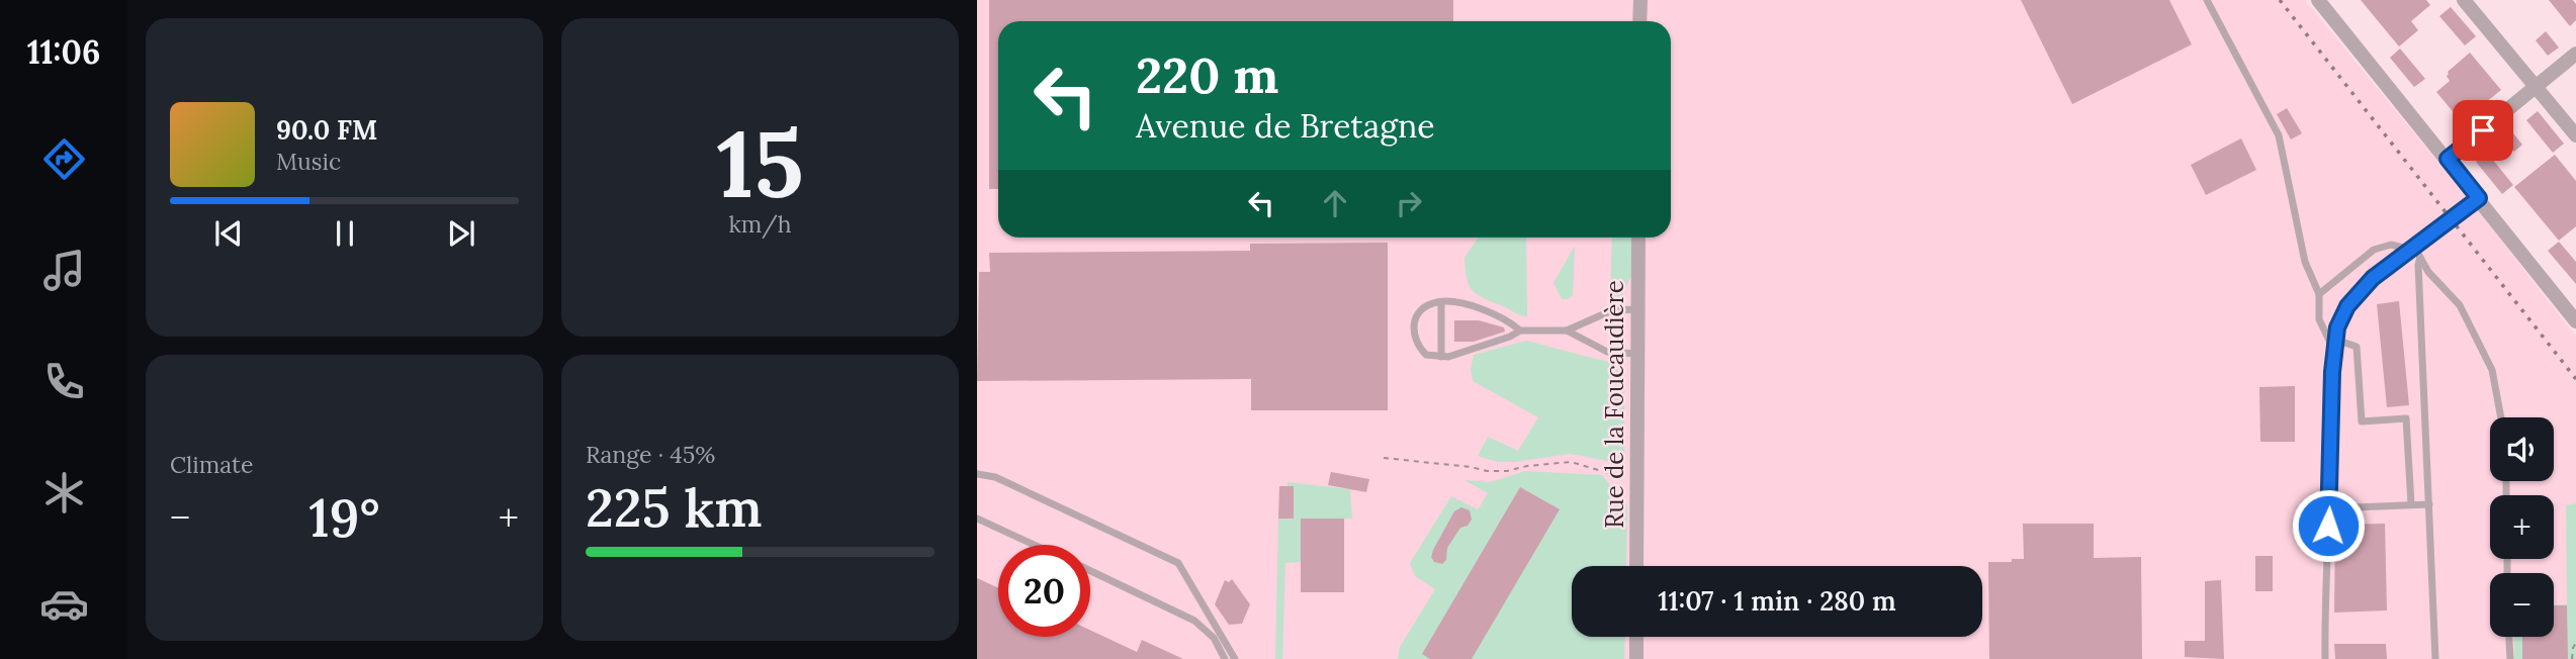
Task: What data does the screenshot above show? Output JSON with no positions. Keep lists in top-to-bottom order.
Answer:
{
  "streets": {
    "street": ["Rue de la Foucaudière"]
  },
  "page": {
    "tabs": "11:06",
    "tile": [
      ["15", "km/h"],
      "Climate",
      ["Range · 45%", "225 km"]
    ],
    "turn": ["220 m", "Avenue de Bretagne"],
    "song": ["90.0 FM", "Music"],
    "map_buttons": ["+", "−"],
    "heat": ["−", "19°", "+"],
    "limit": "20",
    "trip": "11:07 · 1 min · 280 m"
  }
}
